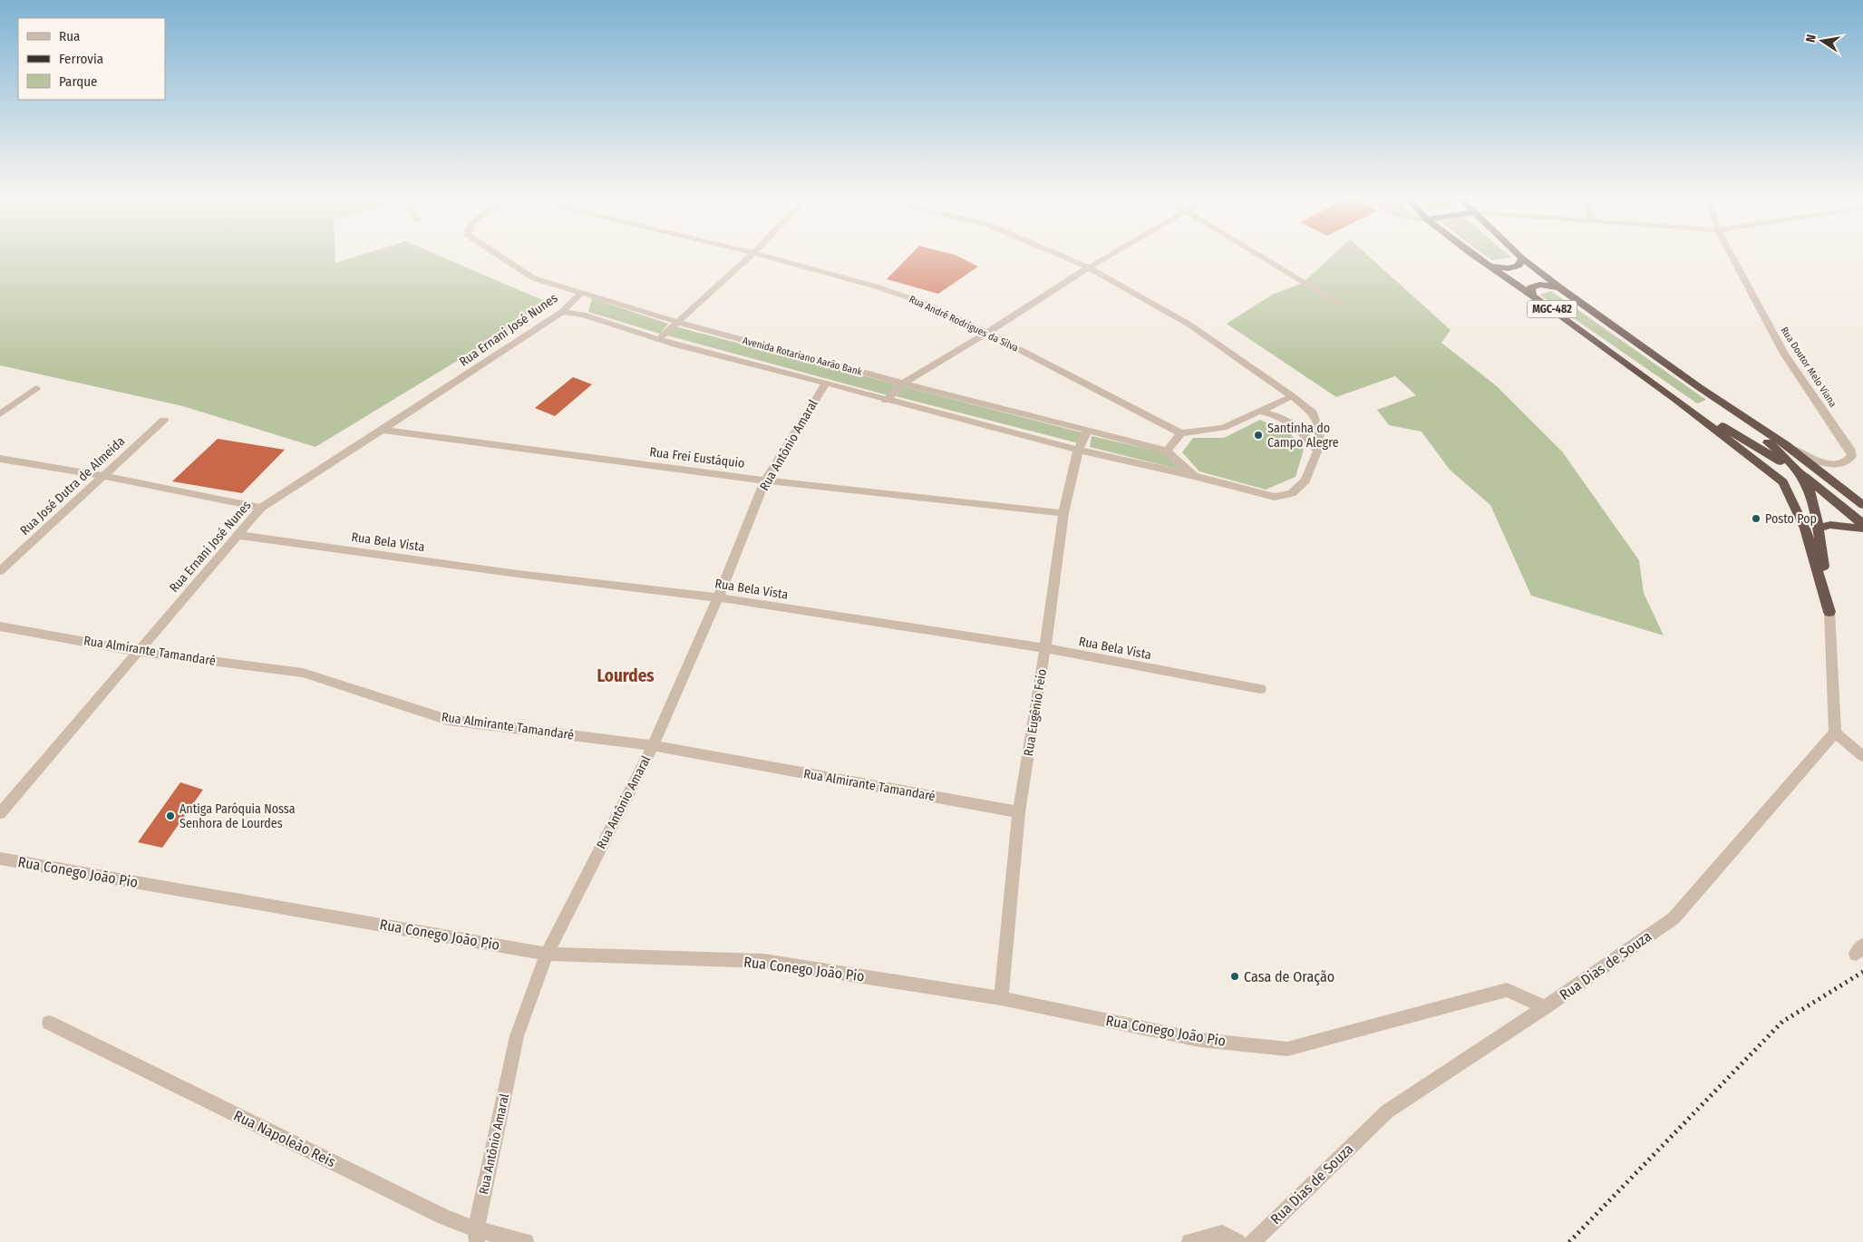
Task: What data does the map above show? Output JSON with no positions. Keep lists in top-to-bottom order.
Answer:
{
  "streets": {
    "highway": ["MGC-482"],
    "street": [
      "Rua André Rodrigues da Silva",
      "Rua Ernani José Nunes",
      "Avenida Rotariano Aarão Bank",
      "Rua Doutor Melo Viana",
      "Rua Antônio Amaral",
      "Rua Frei Eustáquio",
      "Rua José Dutra de Almeida",
      "Rua Bela Vista",
      "Rua Almirante Tamandaré",
      "Rua Eugênio Feio",
      "Rua Conego João Pio",
      "Rua Dias de Souza",
      "Rua Napoleão Reis"
    ]
  },
  "crossings": [
    ["MGC-482", "Rua Doutor Melo Viana"],
    ["Rua Ernani José Nunes", "Avenida Rotariano Aarão Bank"],
    ["Rua Ernani José Nunes", "Rua Frei Eustáquio"],
    ["Rua Ernani José Nunes", "Rua Bela Vista"],
    ["Rua Ernani José Nunes", "Rua Almirante Tamandaré"],
    ["Avenida Rotariano Aarão Bank", "Rua Antônio Amaral"],
    ["Avenida Rotariano Aarão Bank", "Rua Eugênio Feio"],
    ["Rua Antônio Amaral", "Rua Frei Eustáquio"],
    ["Rua Antônio Amaral", "Rua Bela Vista"],
    ["Rua Antônio Amaral", "Rua Almirante Tamandaré"],
    ["Rua Antônio Amaral", "Rua Conego João Pio"],
    ["Rua Antônio Amaral", "Rua Napoleão Reis"],
    ["Rua Frei Eustáquio", "Rua Eugênio Feio"],
    ["Rua Bela Vista", "Rua Eugênio Feio"],
    ["Rua Almirante Tamandaré", "Rua Eugênio Feio"],
    ["Rua Eugênio Feio", "Rua Conego João Pio"],
    ["Rua Conego João Pio", "Rua Dias de Souza"]
  ],
  "districts": ["Lourdes"],
  "places": [
    "Santinha do Campo Alegre",
    "Posto Pop",
    "Antiga Paróquia Nossa Senhora de Lourdes",
    "Casa de Oração"
  ],
  "legend": ["Rua", "Ferrovia", "Parque"],
  "north": "left"
}
